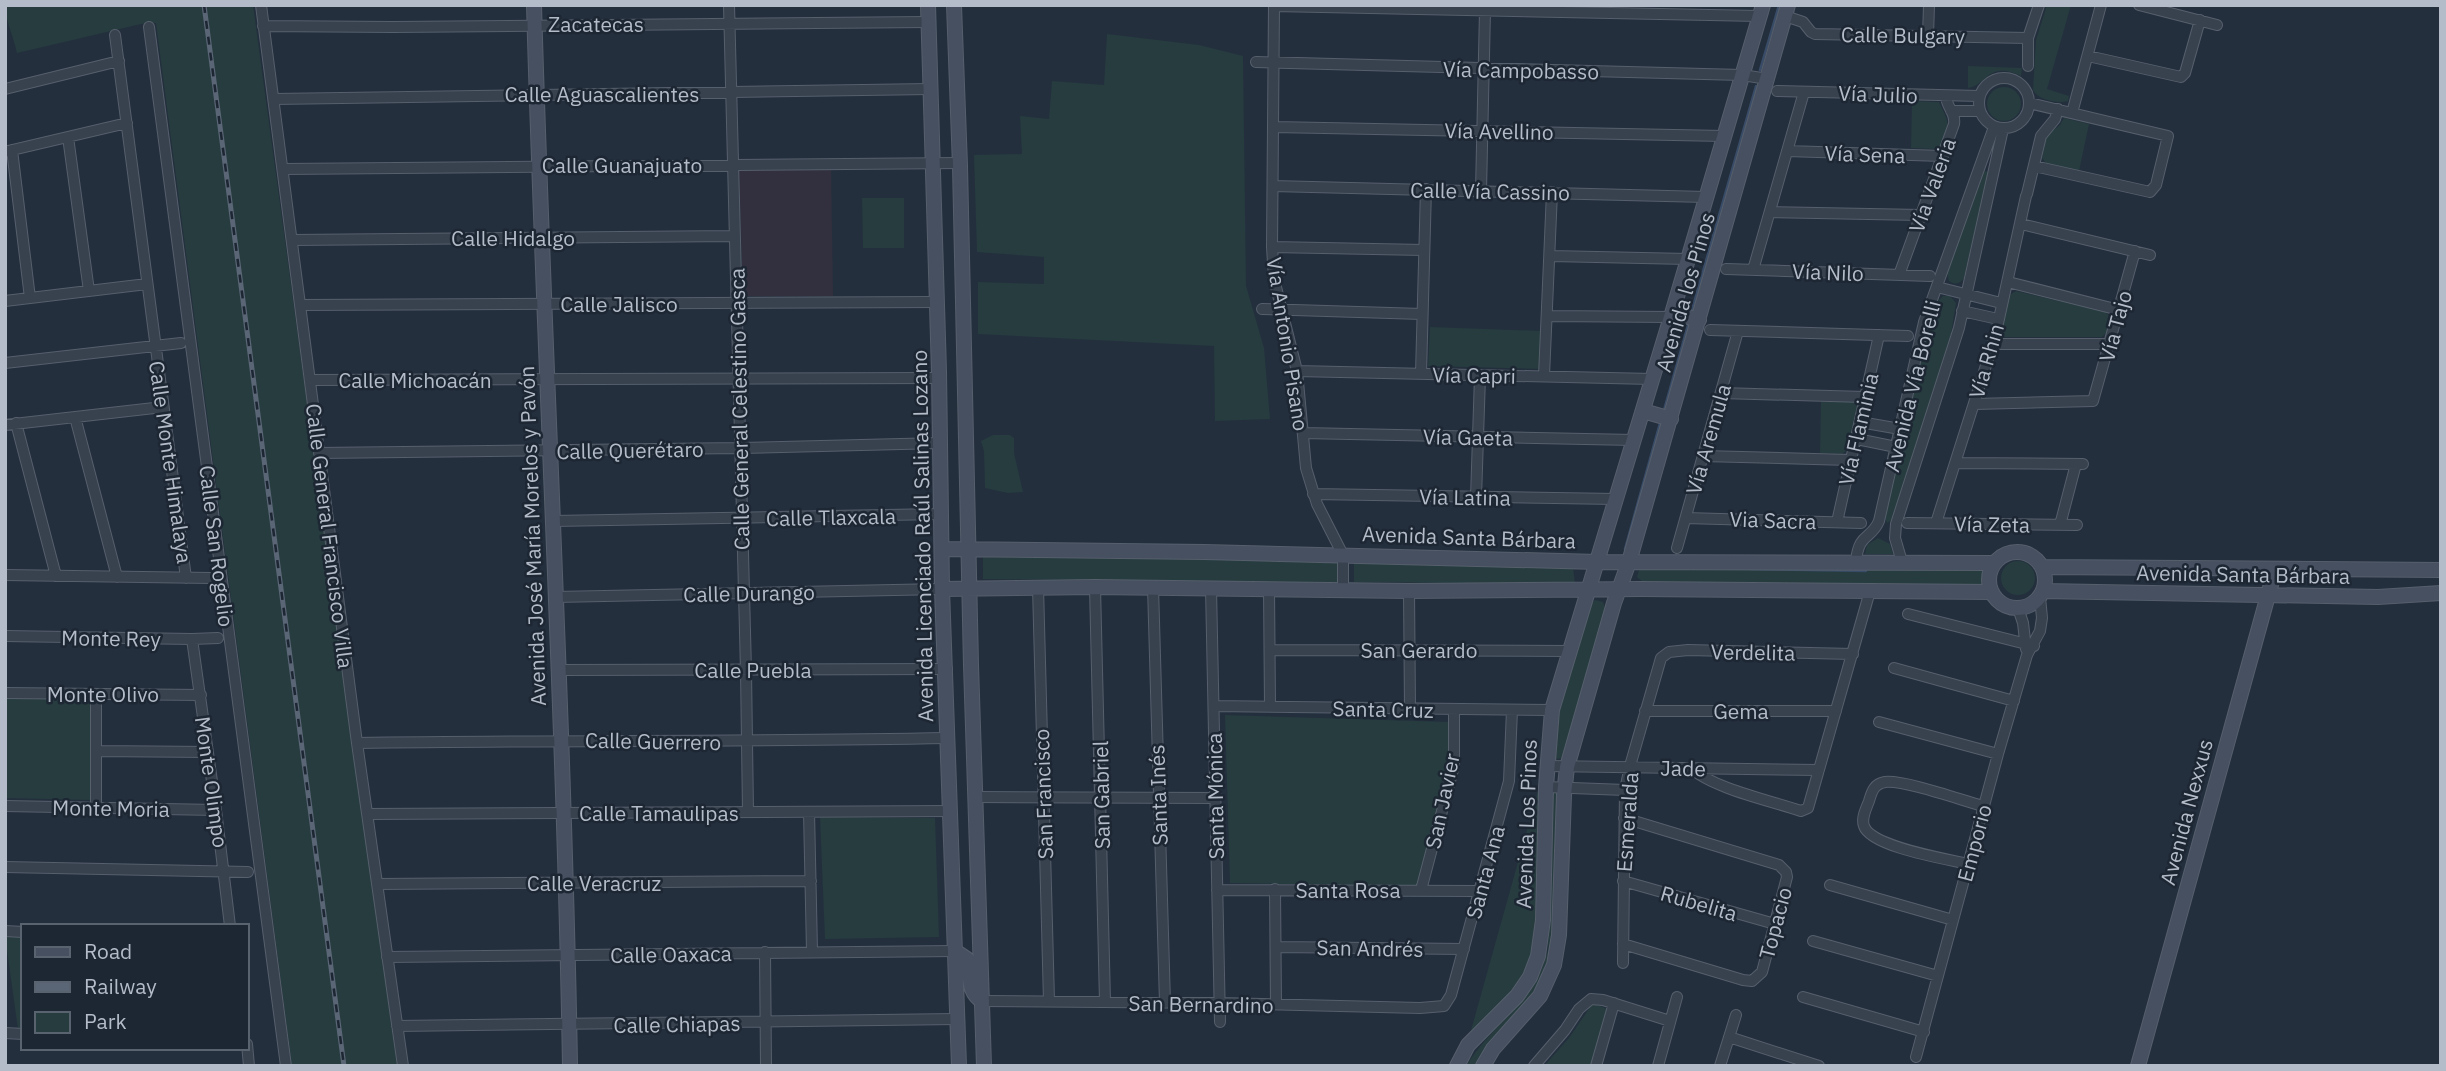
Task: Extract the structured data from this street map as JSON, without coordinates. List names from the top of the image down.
{
  "streets": {
    "street": [
      "Zacatecas",
      "Calle Bulgary",
      "Vía Campobasso",
      "Calle Aguascalientes",
      "Vía Julio",
      "Vía Avellino",
      "Vía Sena",
      "Calle Guanajuato",
      "Vía Valeria",
      "Calle Vía Cassino",
      "Calle Hidalgo",
      "Vía Nilo",
      "Avenida los Pinos",
      "Calle Jalisco",
      "Vía Tajo",
      "Vía Antonio Pisano",
      "Vía Rhin",
      "Vía Capri",
      "Calle Michoacán",
      "Avenida Vía Borelli",
      "Calle General Celestino Gasca",
      "Vía Flaminia",
      "Vía Gaeta",
      "Vía Aremula",
      "Calle Querétaro",
      "Calle Monte Himalaya",
      "Vía Latina",
      "Calle Tlaxcala",
      "Via Sacra",
      "Vía Zeta",
      "Calle General Francisco Villa",
      "Avenida José María Morelos y Pavón",
      "Avenida Licenciado Raúl Salinas Lozano",
      "Avenida Santa Bárbara",
      "Calle San Rogelio",
      "Calle Durango",
      "Monte Rey",
      "San Gerardo",
      "Verdelita",
      "Calle Puebla",
      "Monte Olivo",
      "Santa Cruz",
      "Gema",
      "Calle Guerrero",
      "Jade",
      "Monte Olimpo",
      "San Francisco",
      "San Gabriel",
      "Santa Inés",
      "Santa Mónica",
      "San Javier",
      "Monte Moria",
      "Avenida Nexxus",
      "Calle Tamaulipas",
      "Esmeralda",
      "Avenida Los Pinos",
      "Emporio",
      "Santa Ana",
      "Calle Veracruz",
      "Santa Rosa",
      "Rubelita",
      "Topacio",
      "San Andrés",
      "Calle Oaxaca",
      "San Bernardino",
      "Calle Chiapas"
    ]
  },
  "crossings": [
    ["Zacatecas", "Calle General Celestino Gasca"],
    ["Zacatecas", "Calle General Francisco Villa"],
    ["Zacatecas", "Avenida José María Morelos y Pavón"],
    ["Zacatecas", "Avenida Licenciado Raúl Salinas Lozano"],
    ["Calle Bulgary", "Avenida los Pinos"],
    ["Vía Campobasso", "Vía Julio"],
    ["Vía Campobasso", "Avenida los Pinos"],
    ["Vía Campobasso", "Vía Antonio Pisano"],
    ["Calle Aguascalientes", "Calle General Celestino Gasca"],
    ["Calle Aguascalientes", "Calle General Francisco Villa"],
    ["Calle Aguascalientes", "Avenida José María Morelos y Pavón"],
    ["Calle Aguascalientes", "Avenida Licenciado Raúl Salinas Lozano"],
    ["Vía Julio", "Vía Valeria"],
    ["Vía Julio", "Avenida los Pinos"],
    ["Vía Julio", "Avenida Vía Borelli"],
    ["Vía Avellino", "Avenida los Pinos"],
    ["Vía Avellino", "Vía Antonio Pisano"],
    ["Vía Sena", "Vía Valeria"],
    ["Calle Guanajuato", "Calle General Celestino Gasca"],
    ["Calle Guanajuato", "Calle General Francisco Villa"],
    ["Calle Guanajuato", "Avenida José María Morelos y Pavón"],
    ["Calle Guanajuato", "Avenida Licenciado Raúl Salinas Lozano"],
    ["Vía Valeria", "Vía Nilo"],
    ["Calle Vía Cassino", "Avenida los Pinos"],
    ["Calle Vía Cassino", "Vía Antonio Pisano"],
    ["Calle Hidalgo", "Calle General Celestino Gasca"],
    ["Calle Hidalgo", "Calle General Francisco Villa"],
    ["Calle Hidalgo", "Avenida José María Morelos y Pavón"],
    ["Avenida los Pinos", "Vía Capri"],
    ["Avenida los Pinos", "Vía Gaeta"],
    ["Avenida los Pinos", "Vía Latina"],
    ["Avenida los Pinos", "Avenida Santa Bárbara"],
    ["Avenida los Pinos", "Avenida Los Pinos"],
    ["Calle Jalisco", "Calle General Celestino Gasca"],
    ["Calle Jalisco", "Calle General Francisco Villa"],
    ["Calle Jalisco", "Avenida José María Morelos y Pavón"],
    ["Calle Jalisco", "Avenida Licenciado Raúl Salinas Lozano"],
    ["Vía Tajo", "Vía Rhin"],
    ["Vía Antonio Pisano", "Vía Capri"],
    ["Vía Antonio Pisano", "Vía Gaeta"],
    ["Vía Antonio Pisano", "Vía Latina"],
    ["Vía Antonio Pisano", "Avenida Santa Bárbara"],
    ["Vía Rhin", "Vía Zeta"],
    ["Calle Michoacán", "Calle General Celestino Gasca"],
    ["Calle Michoacán", "Calle General Francisco Villa"],
    ["Calle Michoacán", "Avenida José María Morelos y Pavón"],
    ["Calle Michoacán", "Avenida Licenciado Raúl Salinas Lozano"],
    ["Avenida Vía Borelli", "Avenida Santa Bárbara"],
    ["Calle General Celestino Gasca", "Calle Querétaro"],
    ["Calle General Celestino Gasca", "Calle Tlaxcala"],
    ["Calle General Celestino Gasca", "Calle Durango"],
    ["Calle General Celestino Gasca", "Calle Puebla"],
    ["Calle General Celestino Gasca", "Calle Guerrero"],
    ["Calle General Celestino Gasca", "Calle Tamaulipas"],
    ["Vía Flaminia", "Via Sacra"],
    ["Vía Aremula", "Via Sacra"],
    ["Calle Querétaro", "Calle General Francisco Villa"],
    ["Calle Querétaro", "Avenida José María Morelos y Pavón"],
    ["Calle Querétaro", "Avenida Licenciado Raúl Salinas Lozano"],
    ["Calle Tlaxcala", "Avenida José María Morelos y Pavón"],
    ["Calle Tlaxcala", "Avenida Licenciado Raúl Salinas Lozano"],
    ["Calle General Francisco Villa", "Calle Guerrero"],
    ["Calle General Francisco Villa", "Calle Tamaulipas"],
    ["Calle General Francisco Villa", "Calle Veracruz"],
    ["Calle General Francisco Villa", "Calle Oaxaca"],
    ["Calle General Francisco Villa", "Calle Chiapas"],
    ["Avenida José María Morelos y Pavón", "Calle Durango"],
    ["Avenida José María Morelos y Pavón", "Calle Puebla"],
    ["Avenida José María Morelos y Pavón", "Calle Guerrero"],
    ["Avenida José María Morelos y Pavón", "Calle Tamaulipas"],
    ["Avenida José María Morelos y Pavón", "Calle Veracruz"],
    ["Avenida José María Morelos y Pavón", "Calle Oaxaca"],
    ["Avenida José María Morelos y Pavón", "Calle Chiapas"],
    ["Avenida Licenciado Raúl Salinas Lozano", "Avenida Santa Bárbara"],
    ["Avenida Licenciado Raúl Salinas Lozano", "Calle Durango"],
    ["Avenida Licenciado Raúl Salinas Lozano", "Calle Puebla"],
    ["Avenida Licenciado Raúl Salinas Lozano", "Calle Guerrero"],
    ["Avenida Licenciado Raúl Salinas Lozano", "Calle Tamaulipas"],
    ["Avenida Licenciado Raúl Salinas Lozano", "Calle Oaxaca"],
    ["Avenida Licenciado Raúl Salinas Lozano", "Calle Chiapas"],
    ["Avenida Santa Bárbara", "Avenida Nexxus"],
    ["Avenida Santa Bárbara", "Avenida Los Pinos"],
    ["Avenida Santa Bárbara", "Emporio"],
    ["Monte Rey", "Monte Olimpo"],
    ["San Gerardo", "Avenida Los Pinos"],
    ["Verdelita", "Esmeralda"],
    ["Monte Olivo", "Monte Olimpo"],
    ["Santa Cruz", "Santa Mónica"],
    ["Santa Cruz", "San Javier"],
    ["Santa Cruz", "Avenida Los Pinos"],
    ["Santa Cruz", "Santa Ana"],
    ["Gema", "Esmeralda"],
    ["Jade", "Esmeralda"],
    ["Jade", "Avenida Los Pinos"],
    ["Monte Olimpo", "Monte Moria"],
    ["San Francisco", "San Bernardino"],
    ["San Gabriel", "San Bernardino"],
    ["Santa Inés", "San Bernardino"],
    ["Santa Mónica", "Santa Rosa"],
    ["Santa Mónica", "San Bernardino"],
    ["San Javier", "Santa Rosa"],
    ["Esmeralda", "Rubelita"],
    ["Esmeralda", "Topacio"],
    ["Santa Ana", "Santa Rosa"],
    ["Santa Ana", "San Andrés"],
    ["Santa Ana", "San Bernardino"],
    ["Rubelita", "Topacio"]
  ],
  "legend": ["Road", "Railway", "Park"]
}
